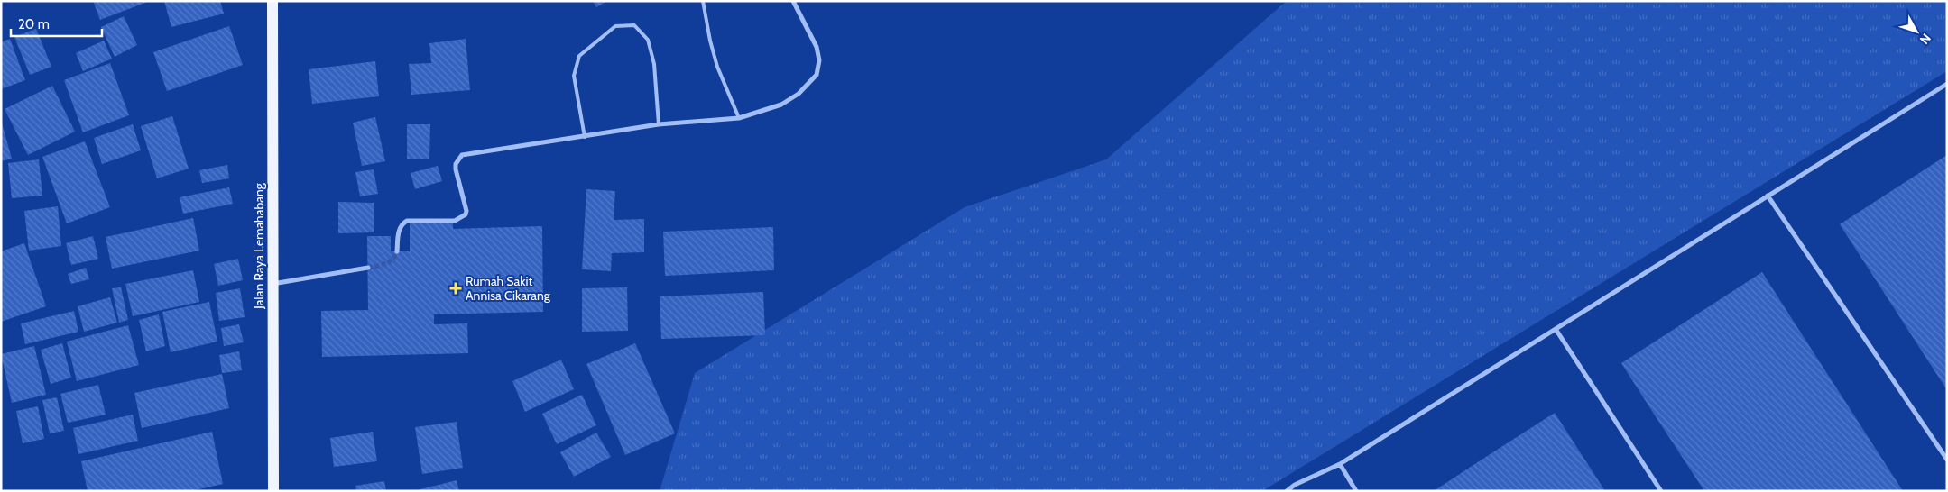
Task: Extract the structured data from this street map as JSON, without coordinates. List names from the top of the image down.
{
  "streets": {
    "main road": ["Jalan Raya Lemahabang"]
  },
  "places": {
    "health": ["Rumah Sakit Annisa Cikarang"]
  },
  "scale_bar": "20 m",
  "north": "bottom right"
}
